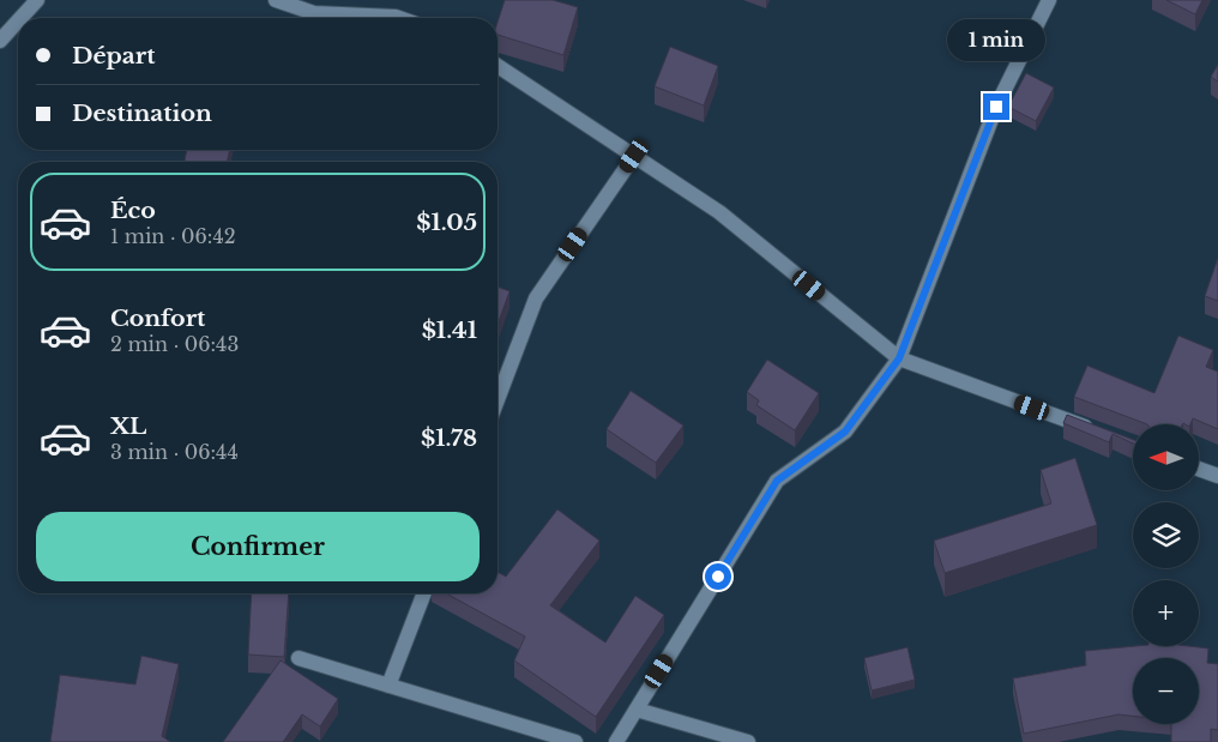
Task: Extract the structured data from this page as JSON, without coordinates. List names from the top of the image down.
{
  "north": "left",
  "page": {
    "banner": ["Départ", "Destination"],
    "bubble": "1 min",
    "list": [
      {
        "name": "Éco",
        "note": "1 min · 06:42",
        "value": "$1.05"
      },
      {
        "name": "Confort",
        "note": "2 min · 06:43",
        "value": "$1.41"
      },
      {
        "name": "XL",
        "note": "3 min · 06:44",
        "value": "$1.78"
      }
    ],
    "map_buttons": ["+", "−"],
    "buttons": "Confirmer"
  }
}
